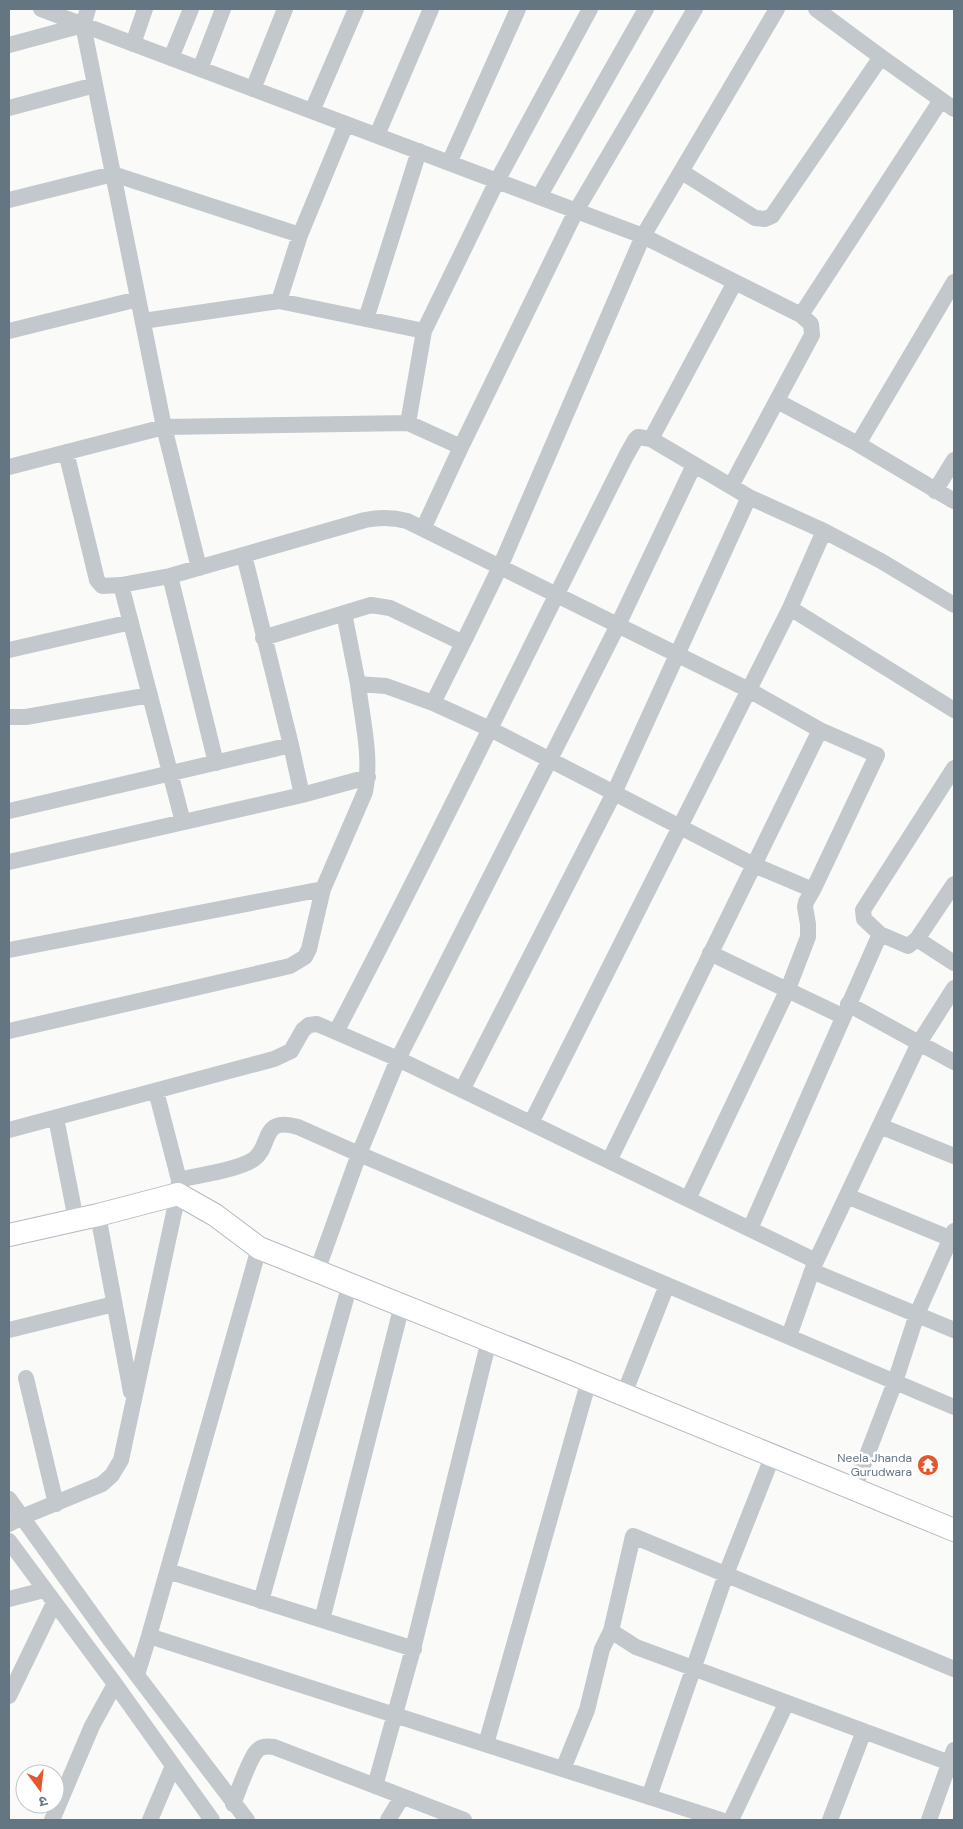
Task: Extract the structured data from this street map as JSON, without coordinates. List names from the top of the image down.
{
  "places": {
    "temple": ["Neela Jhanda Gurudwara"]
  },
  "north": "bottom"
}
